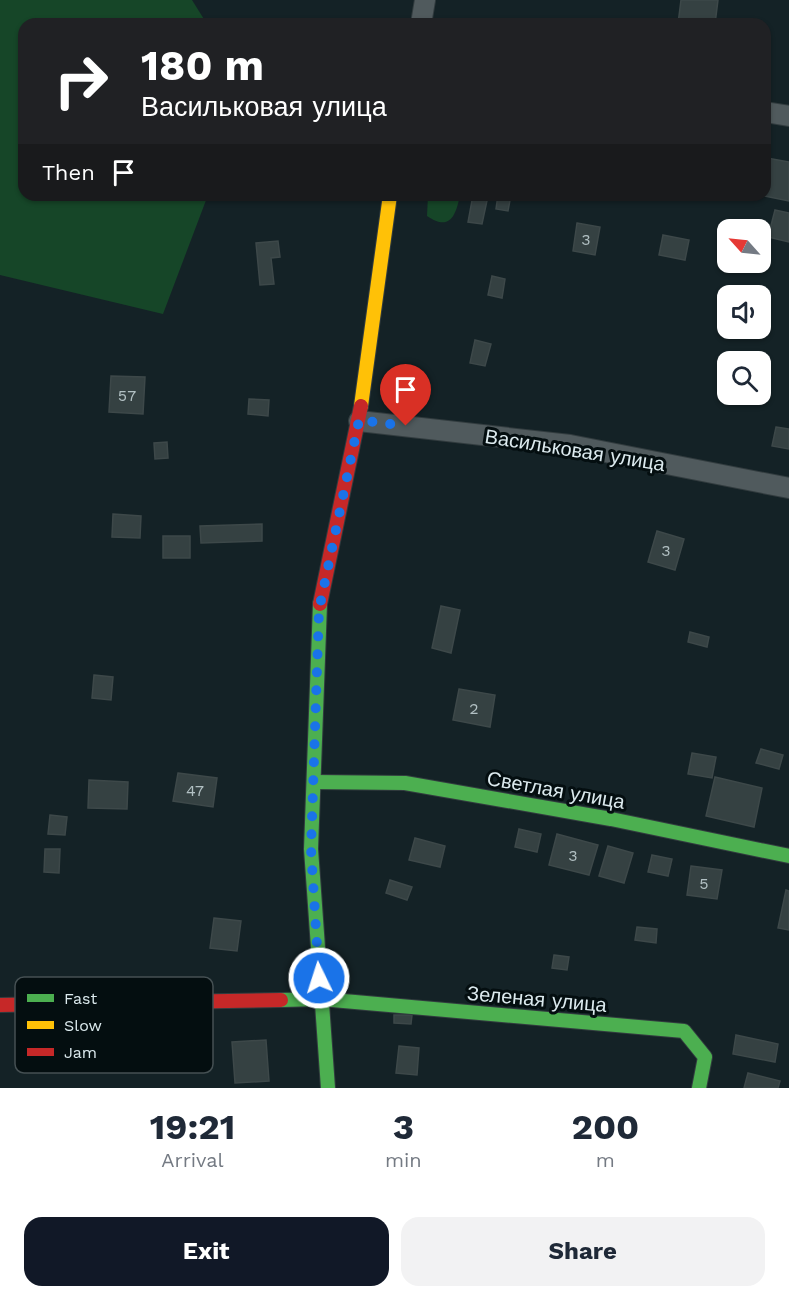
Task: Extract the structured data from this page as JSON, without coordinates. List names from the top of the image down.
{
  "streets": {
    "street": ["Васильковая улица", "Светлая улица", "Зеленая улица"]
  },
  "house_numbers": [
    "3",
    "57",
    "3",
    "2",
    "47",
    "3",
    "5"
  ],
  "legend": ["Fast", "Slow", "Jam"],
  "north": "top left",
  "page": {
    "turn": ["180 m", "Васильковая улица"],
    "then": "Then",
    "eta": [
      "19:21",
      "Arrival",
      "3",
      "min",
      "200",
      "m"
    ],
    "buttons": ["Exit", "Share"]
  }
}
